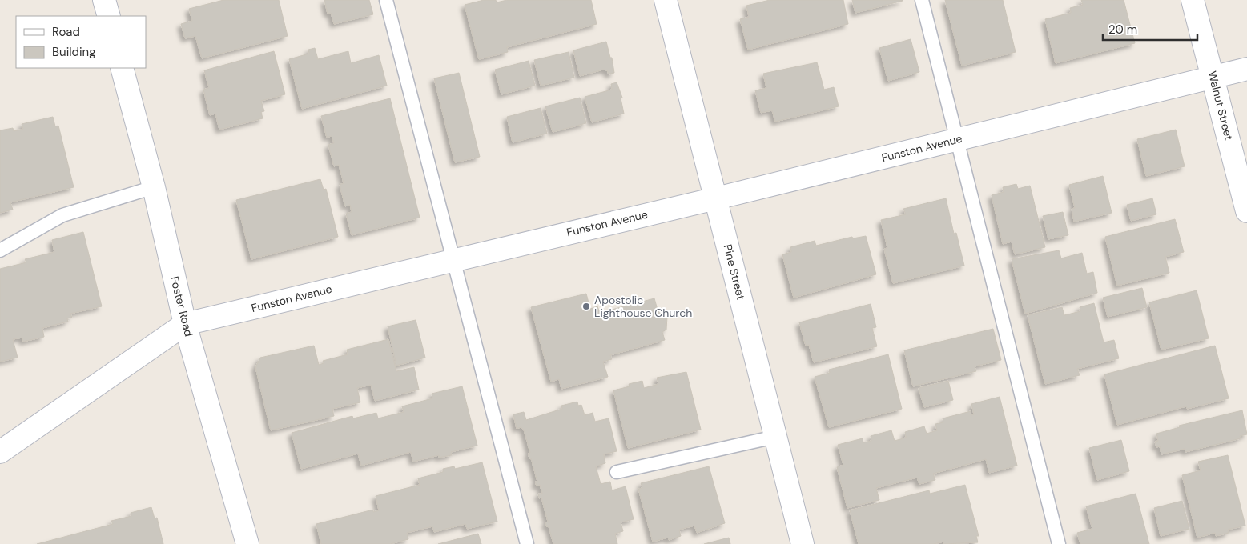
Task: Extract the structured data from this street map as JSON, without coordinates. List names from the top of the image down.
{
  "streets": {
    "street": [
      "Walnut Street",
      "Funston Avenue",
      "Pine Street",
      "Foster Road"
    ]
  },
  "crossings": [
    ["Walnut Street", "Funston Avenue"],
    ["Funston Avenue", "Pine Street"],
    ["Funston Avenue", "Foster Road"]
  ],
  "places": ["Apostolic Lighthouse Church"],
  "legend": ["Road", "Building"],
  "scale_bar": "20 m"
}
